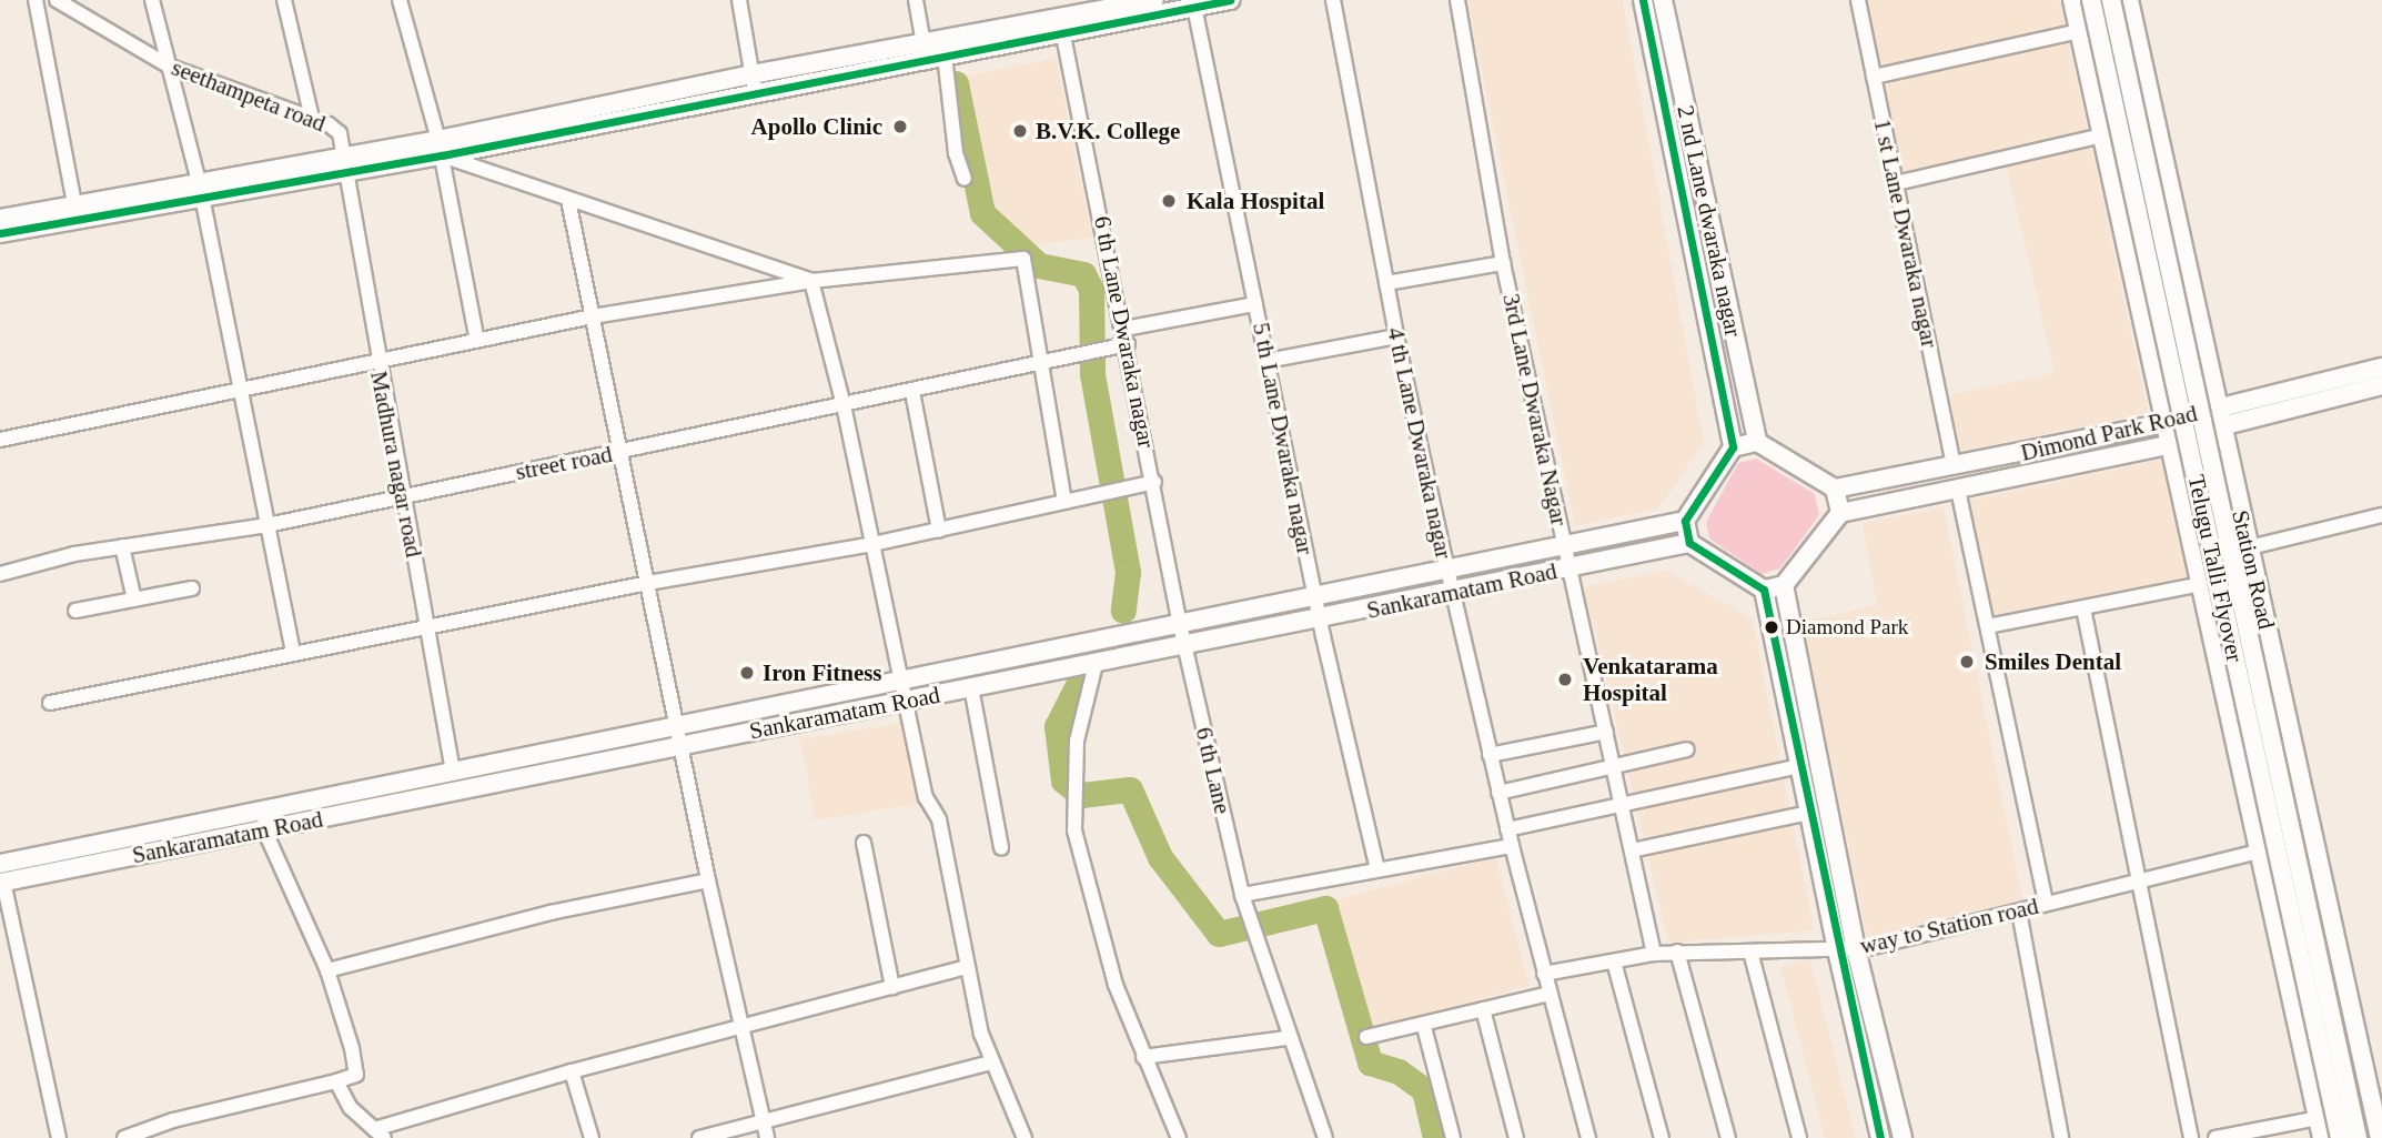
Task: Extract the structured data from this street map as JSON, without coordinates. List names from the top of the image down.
{
  "streets": {
    "main road": [
      "2 nd Lane dwaraka nagar",
      "Dimond Park Road",
      "Telugu Talli Flyover",
      "Station Road",
      "Sankaramatam Road"
    ],
    "street": [
      "seethampeta road",
      "1 st Lane Dwaraka nagar",
      "6 th Lane Dwaraka nagar",
      "3rd Lane Dwaraka Nagar",
      "5 th Lane Dwaraka nagar",
      "4 th Lane Dwaraka nagar",
      "street road",
      "Madhura nagar road",
      "6 th Lane",
      "way to Station road"
    ]
  },
  "crossings": [
    ["seethampeta road", "Madhura nagar road"],
    ["2 nd Lane dwaraka nagar", "Dimond Park Road"],
    ["2 nd Lane dwaraka nagar", "Sankaramatam Road"],
    ["1 st Lane Dwaraka nagar", "Dimond Park Road"],
    ["6 th Lane Dwaraka nagar", "street road"],
    ["6 th Lane Dwaraka nagar", "Sankaramatam Road"],
    ["6 th Lane Dwaraka nagar", "6 th Lane"],
    ["3rd Lane Dwaraka Nagar", "Sankaramatam Road"],
    ["3rd Lane Dwaraka Nagar", "way to Station road"],
    ["Dimond Park Road", "Station Road"],
    ["Dimond Park Road", "Sankaramatam Road"],
    ["5 th Lane Dwaraka nagar", "Sankaramatam Road"],
    ["4 th Lane Dwaraka nagar", "Sankaramatam Road"],
    ["4 th Lane Dwaraka nagar", "way to Station road"],
    ["street road", "Madhura nagar road"],
    ["Madhura nagar road", "Sankaramatam Road"],
    ["Sankaramatam Road", "6 th Lane"]
  ],
  "places": [
    "Apollo Clinic",
    "B.V.K. College",
    "Kala Hospital",
    "Diamond Park",
    "Smiles Dental",
    "Iron Fitness",
    "Venkatarama Hospital"
  ]
}
